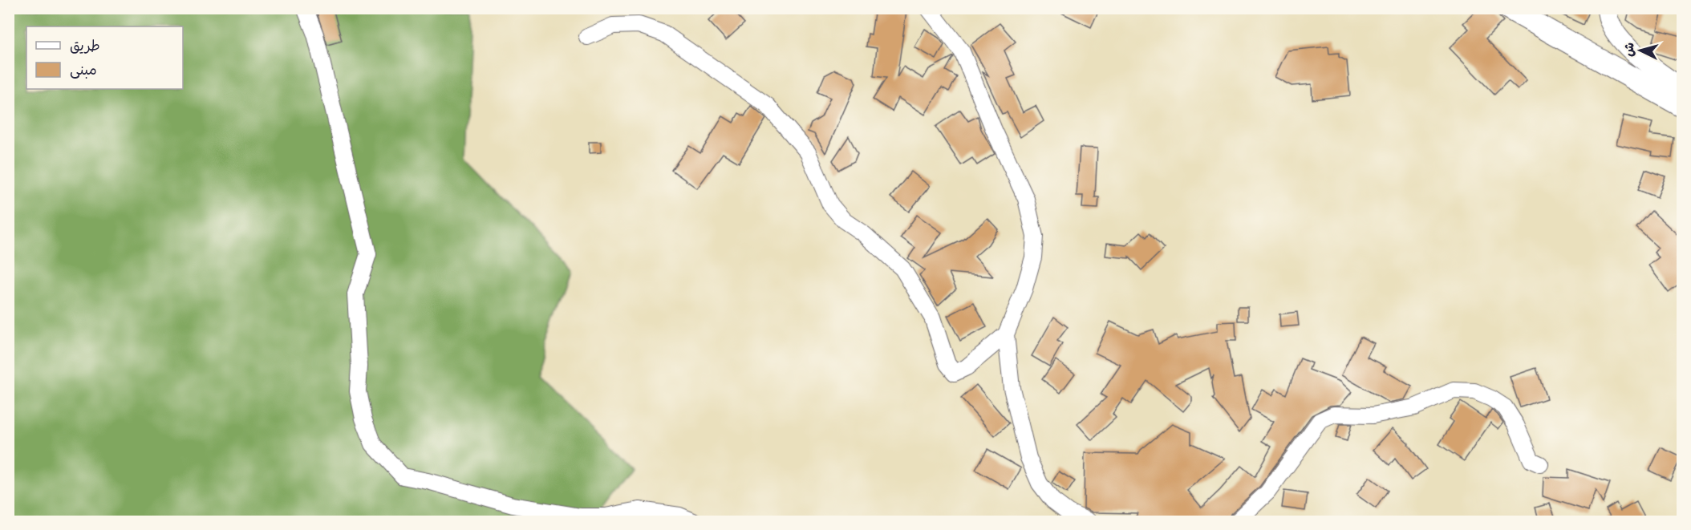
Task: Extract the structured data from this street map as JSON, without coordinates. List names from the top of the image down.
{
  "legend": ["طريق", "مبنى"],
  "north": "left"
}
